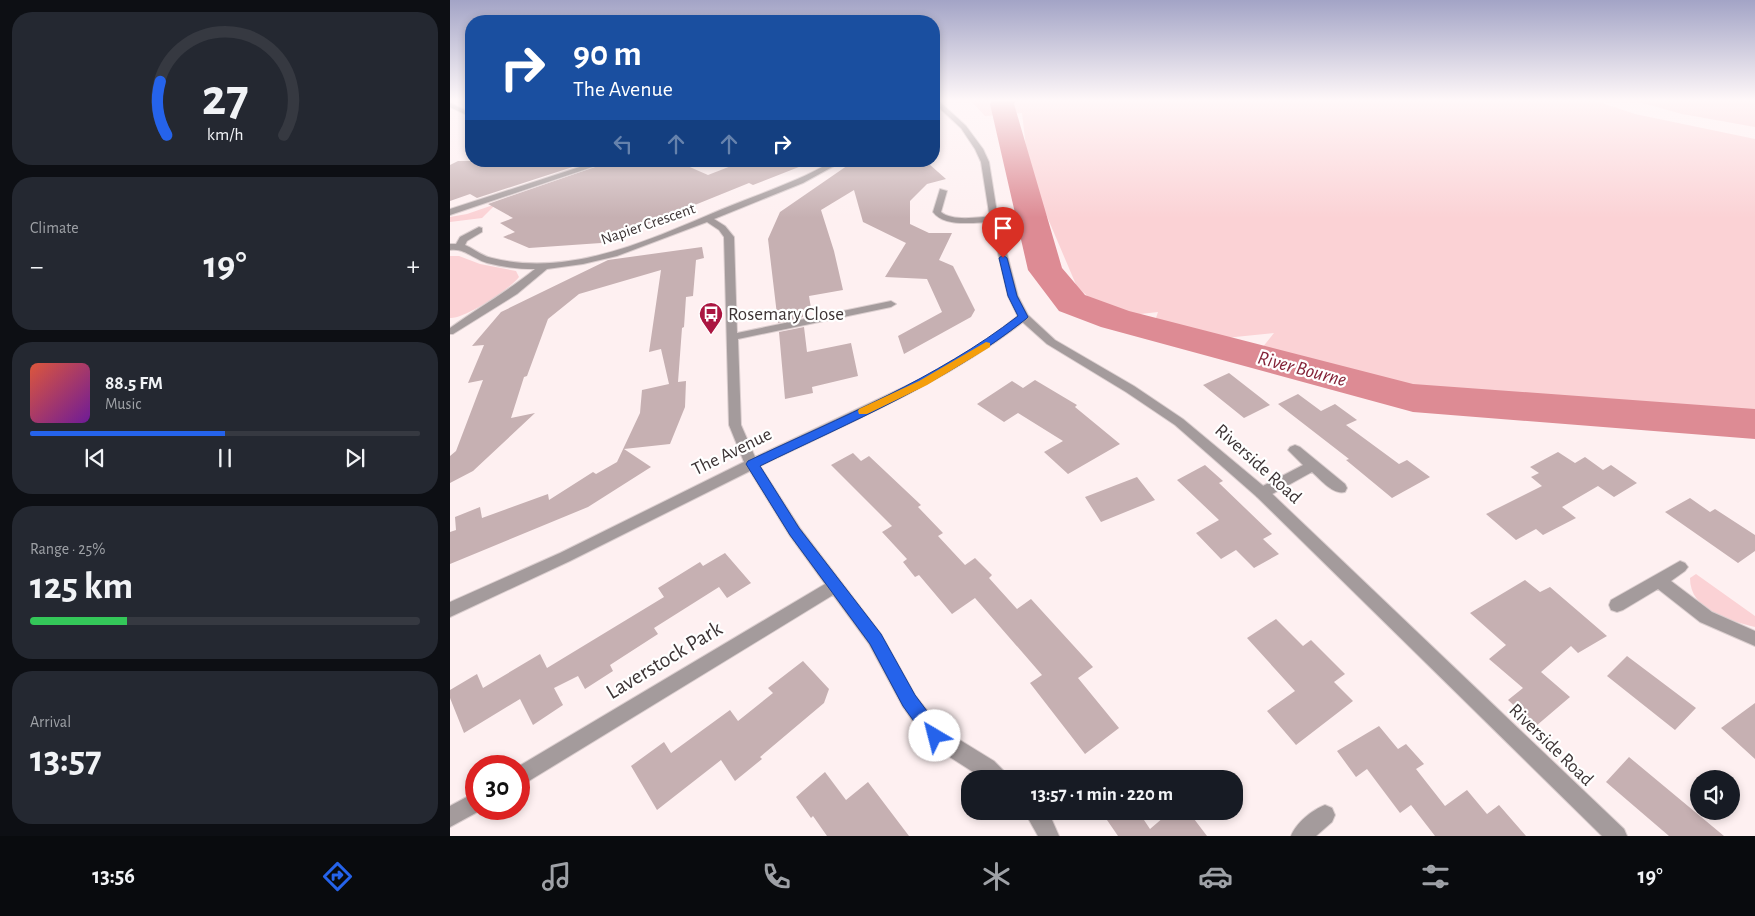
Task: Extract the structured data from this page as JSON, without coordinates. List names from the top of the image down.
{
  "streets": {
    "street": [
      "Napier Crescent",
      "The Avenue",
      "Riverside Road",
      "Laverstock Park"
    ]
  },
  "crossings": [
    ["The Avenue", "Riverside Road"]
  ],
  "water": ["River Bourne"],
  "places": {
    "bus stop": ["Rosemary Close"]
  },
  "page": {
    "turn": ["90 m", "The Avenue"],
    "tile": [
      "Climate",
      ["Range · 25%", "125 km"],
      ["Arrival", "13:57"]
    ],
    "heat": ["−", "19°", "+"],
    "song": ["88.5 FM", "Music"],
    "limit": "30",
    "trip": "13:57 · 1 min · 220 m",
    "tabs": ["13:56", "19°"],
    "gauge": ["27", "km/h"]
  }
}
